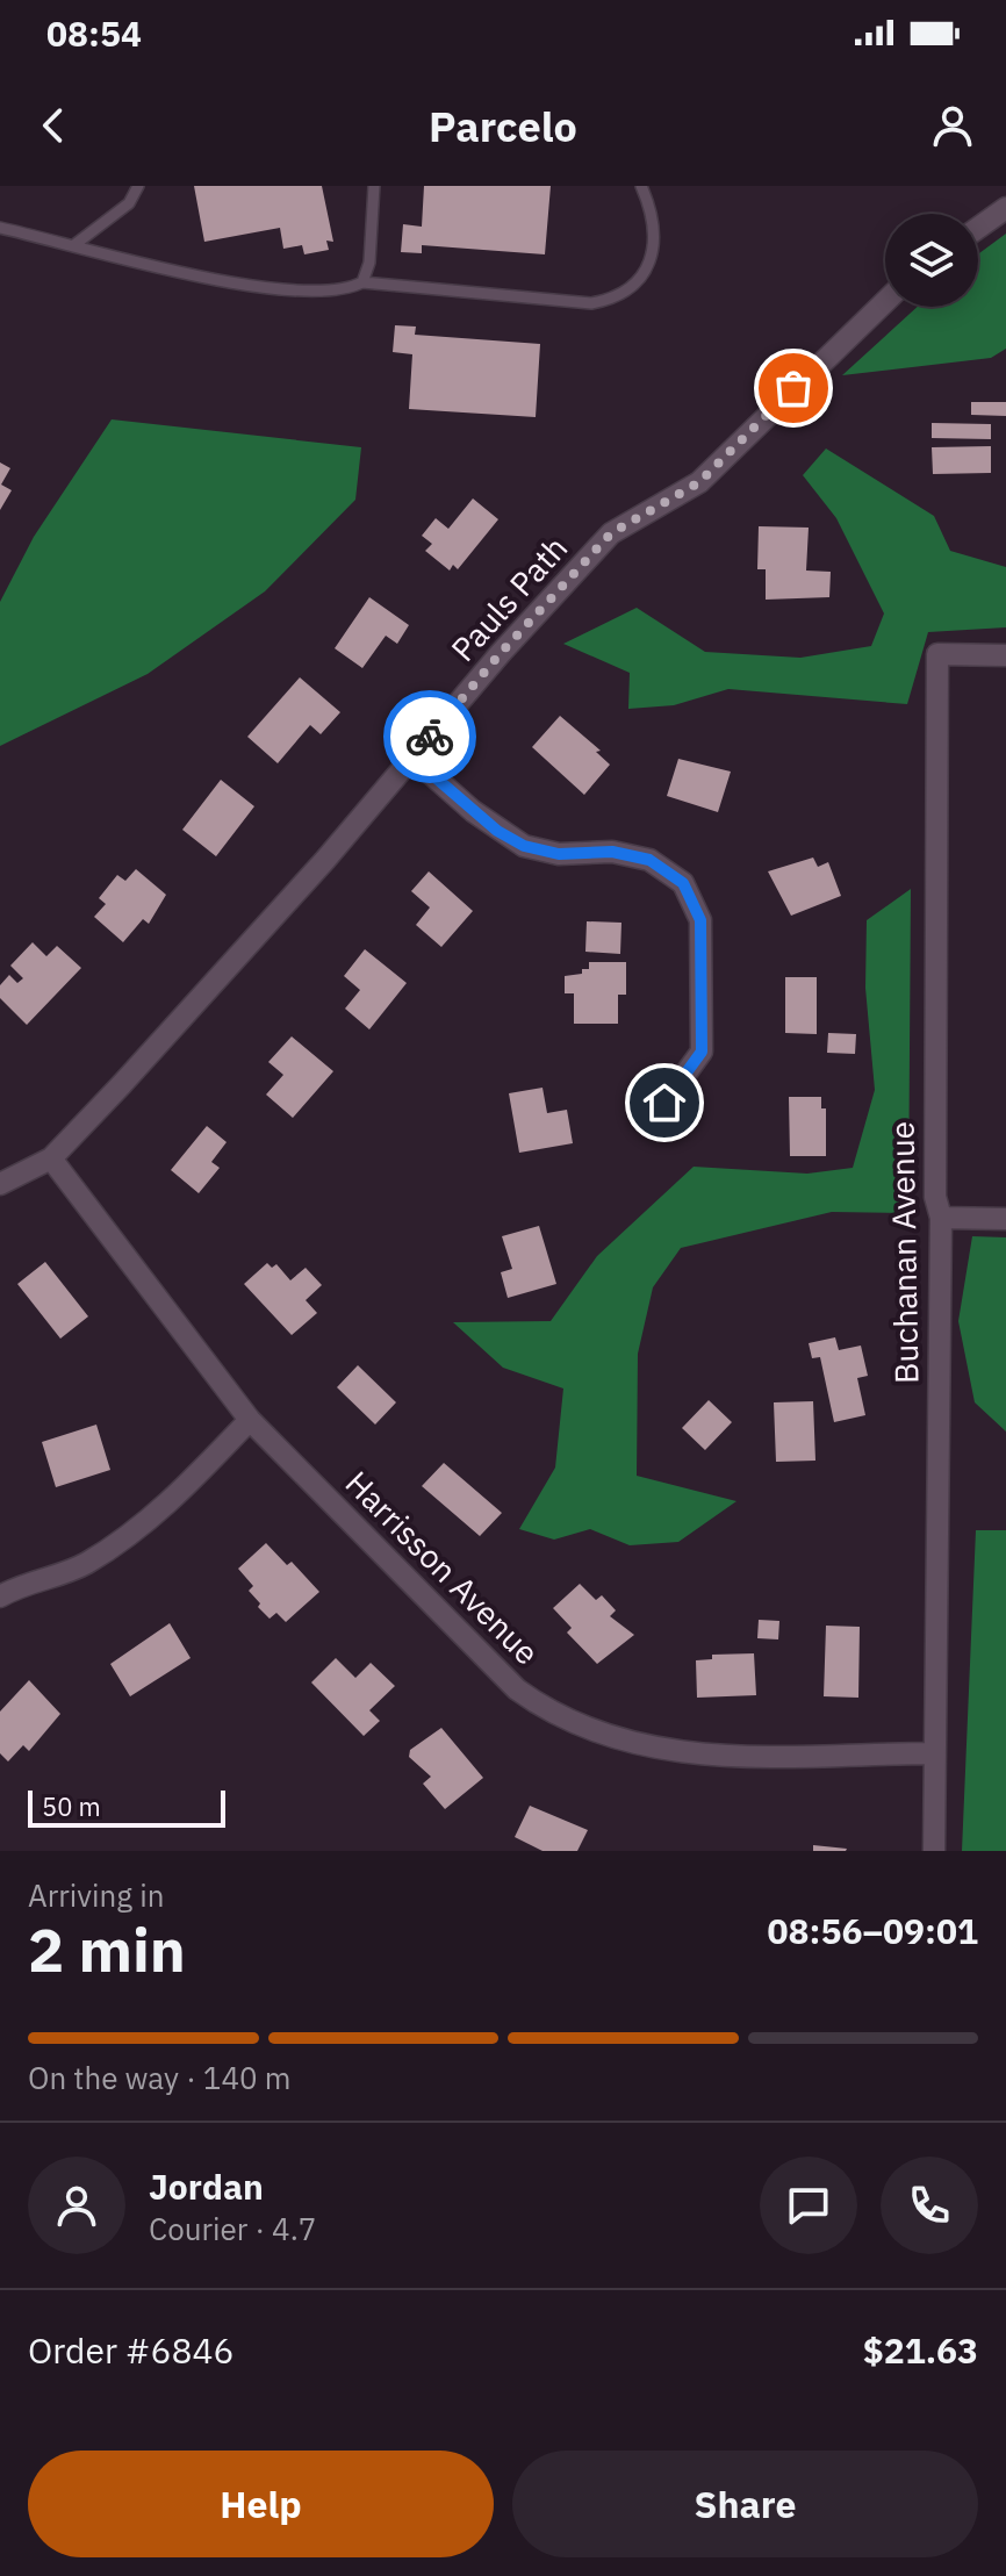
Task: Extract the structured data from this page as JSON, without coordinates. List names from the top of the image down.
{
  "streets": {
    "street": ["Pauls Path", "Buchanan Avenue", "Harrisson Avenue"]
  },
  "crossings": [
    ["Pauls Path", "Harrisson Avenue"],
    ["Buchanan Avenue", "Harrisson Avenue"]
  ],
  "scale_bar": "50 m",
  "page": {
    "status": "08:54",
    "header": "Parcelo",
    "scale": "50 m",
    "heading": ["2 min", "Arriving in", "08:56–09:01"],
    "panel": [
      "Jordan",
      "Courier · 4.7",
      "Order #6846",
      "$21.63"
    ],
    "bar": "On the way · 140 m",
    "buttons": ["Help", "Share"]
  }
}
